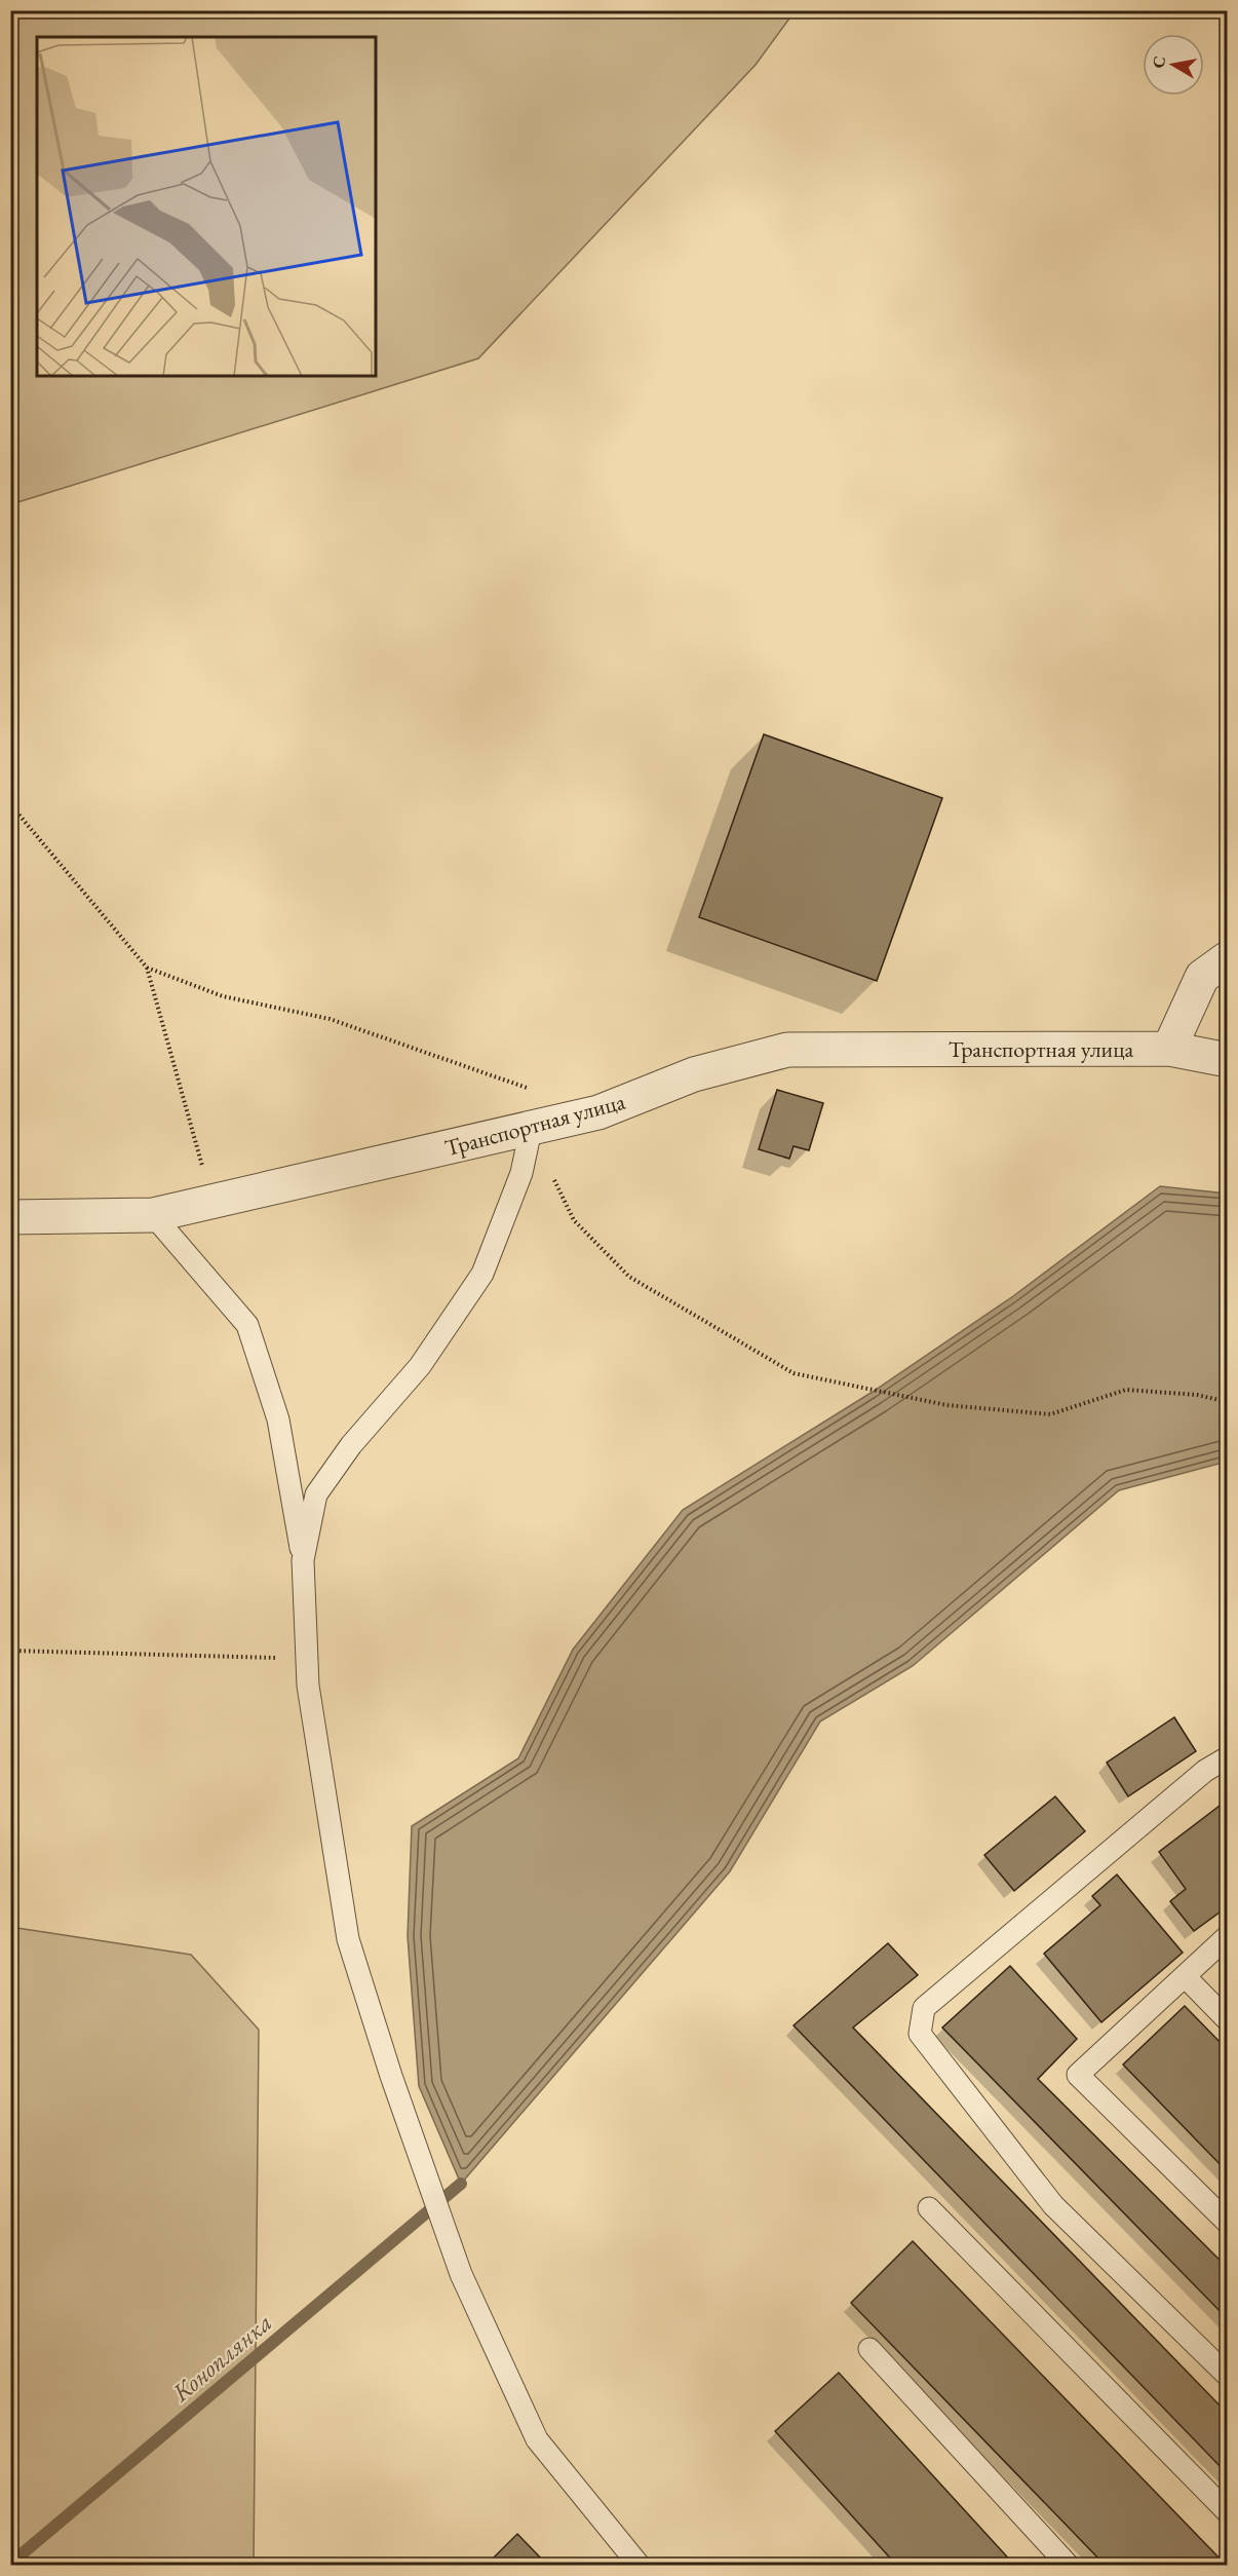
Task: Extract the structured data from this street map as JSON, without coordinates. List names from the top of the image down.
{
  "streets": {
    "street": ["Транспортная улица"]
  },
  "water": ["Коноплянка"],
  "north": "left"
}
